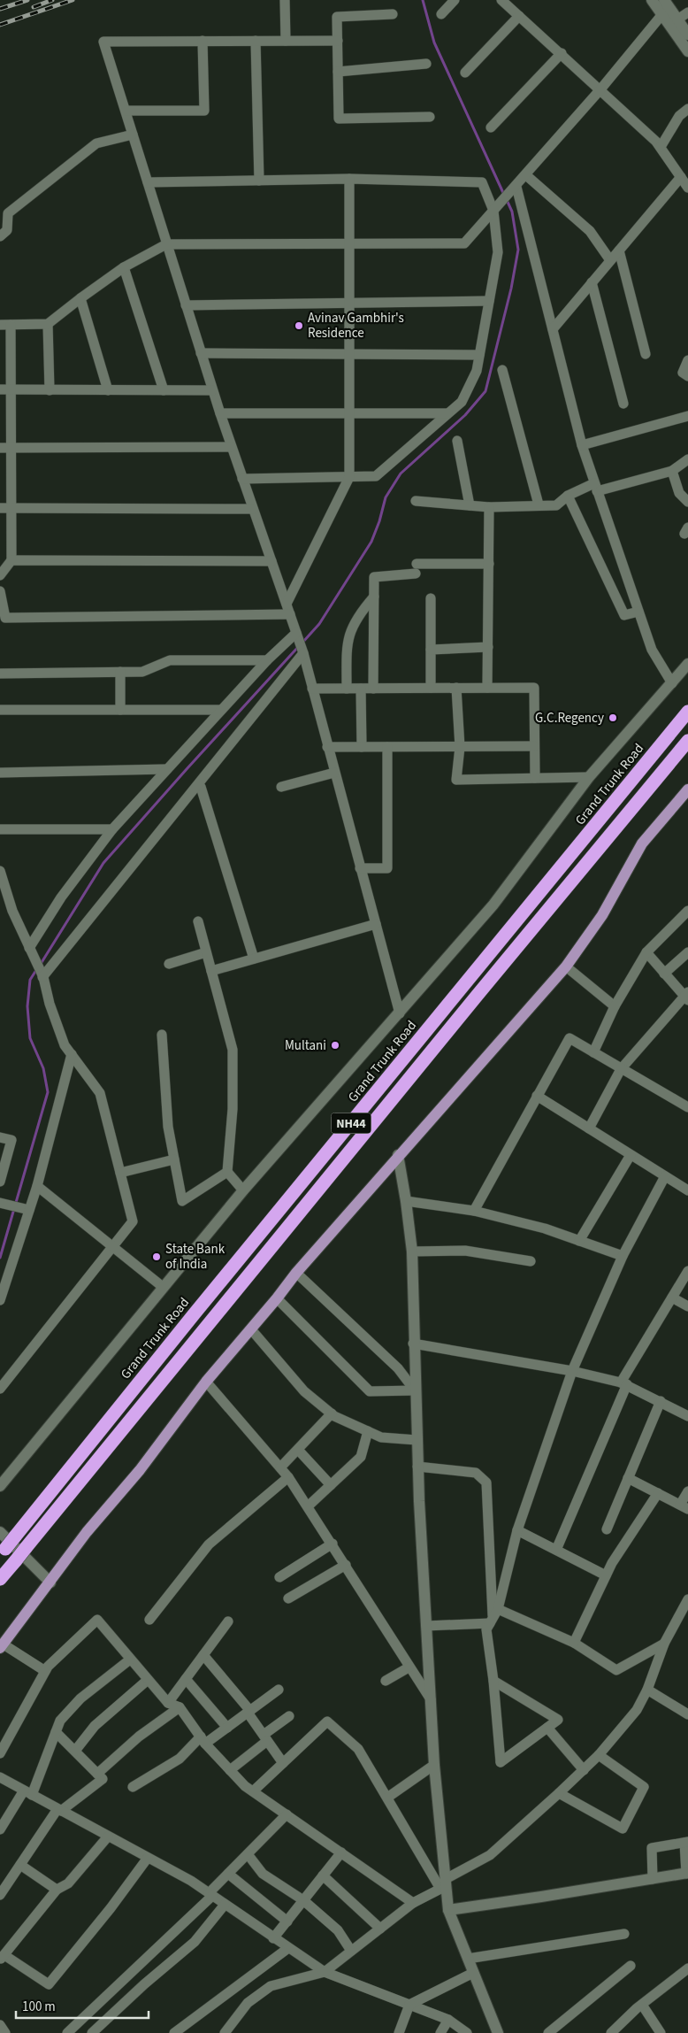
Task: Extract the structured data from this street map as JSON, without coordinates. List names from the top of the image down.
{
  "streets": {
    "highway": ["Grand Trunk Road", "NH44"]
  },
  "places": [
    "Avinav Gambhir's Residence",
    "G.C.Regency",
    "Multani",
    "State Bank of India"
  ],
  "scale_bar": "100 m"
}
